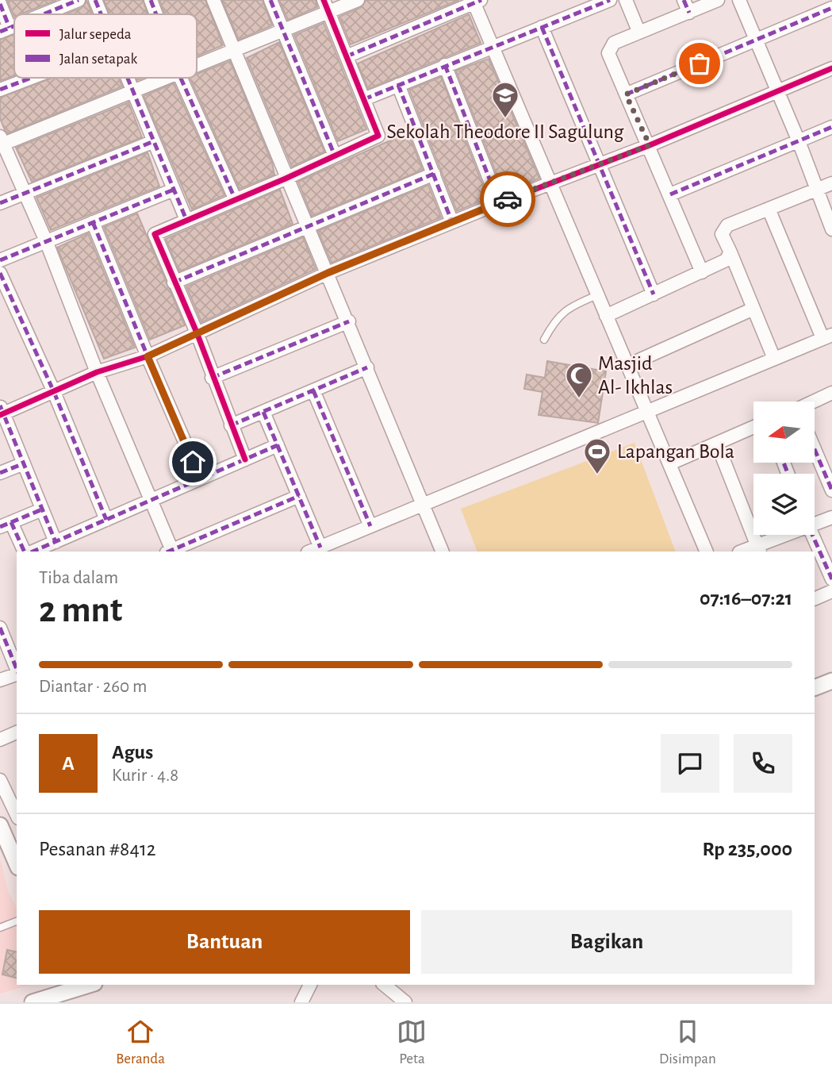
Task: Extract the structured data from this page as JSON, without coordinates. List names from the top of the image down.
{
  "places": {
    "school or university": ["Sekolah Theodore II Sagulung"],
    "mosque": ["Masjid Al- Ikhlas"],
    "sports": ["Lapangan Bola"]
  },
  "legend": ["Jalur sepeda", "Jalan setapak"],
  "north": "left",
  "page": {
    "heading": ["2 mnt", "Tiba dalam", "07:16–07:21"],
    "panel": [
      "Agus",
      "Kurir · 4.8",
      "Pesanan #8412",
      "Rp 235,000"
    ],
    "bar": "Diantar · 260 m",
    "round": "A",
    "buttons": ["Bantuan", "Bagikan"],
    "tabs": ["Beranda", "Peta", "Disimpan"]
  }
}
